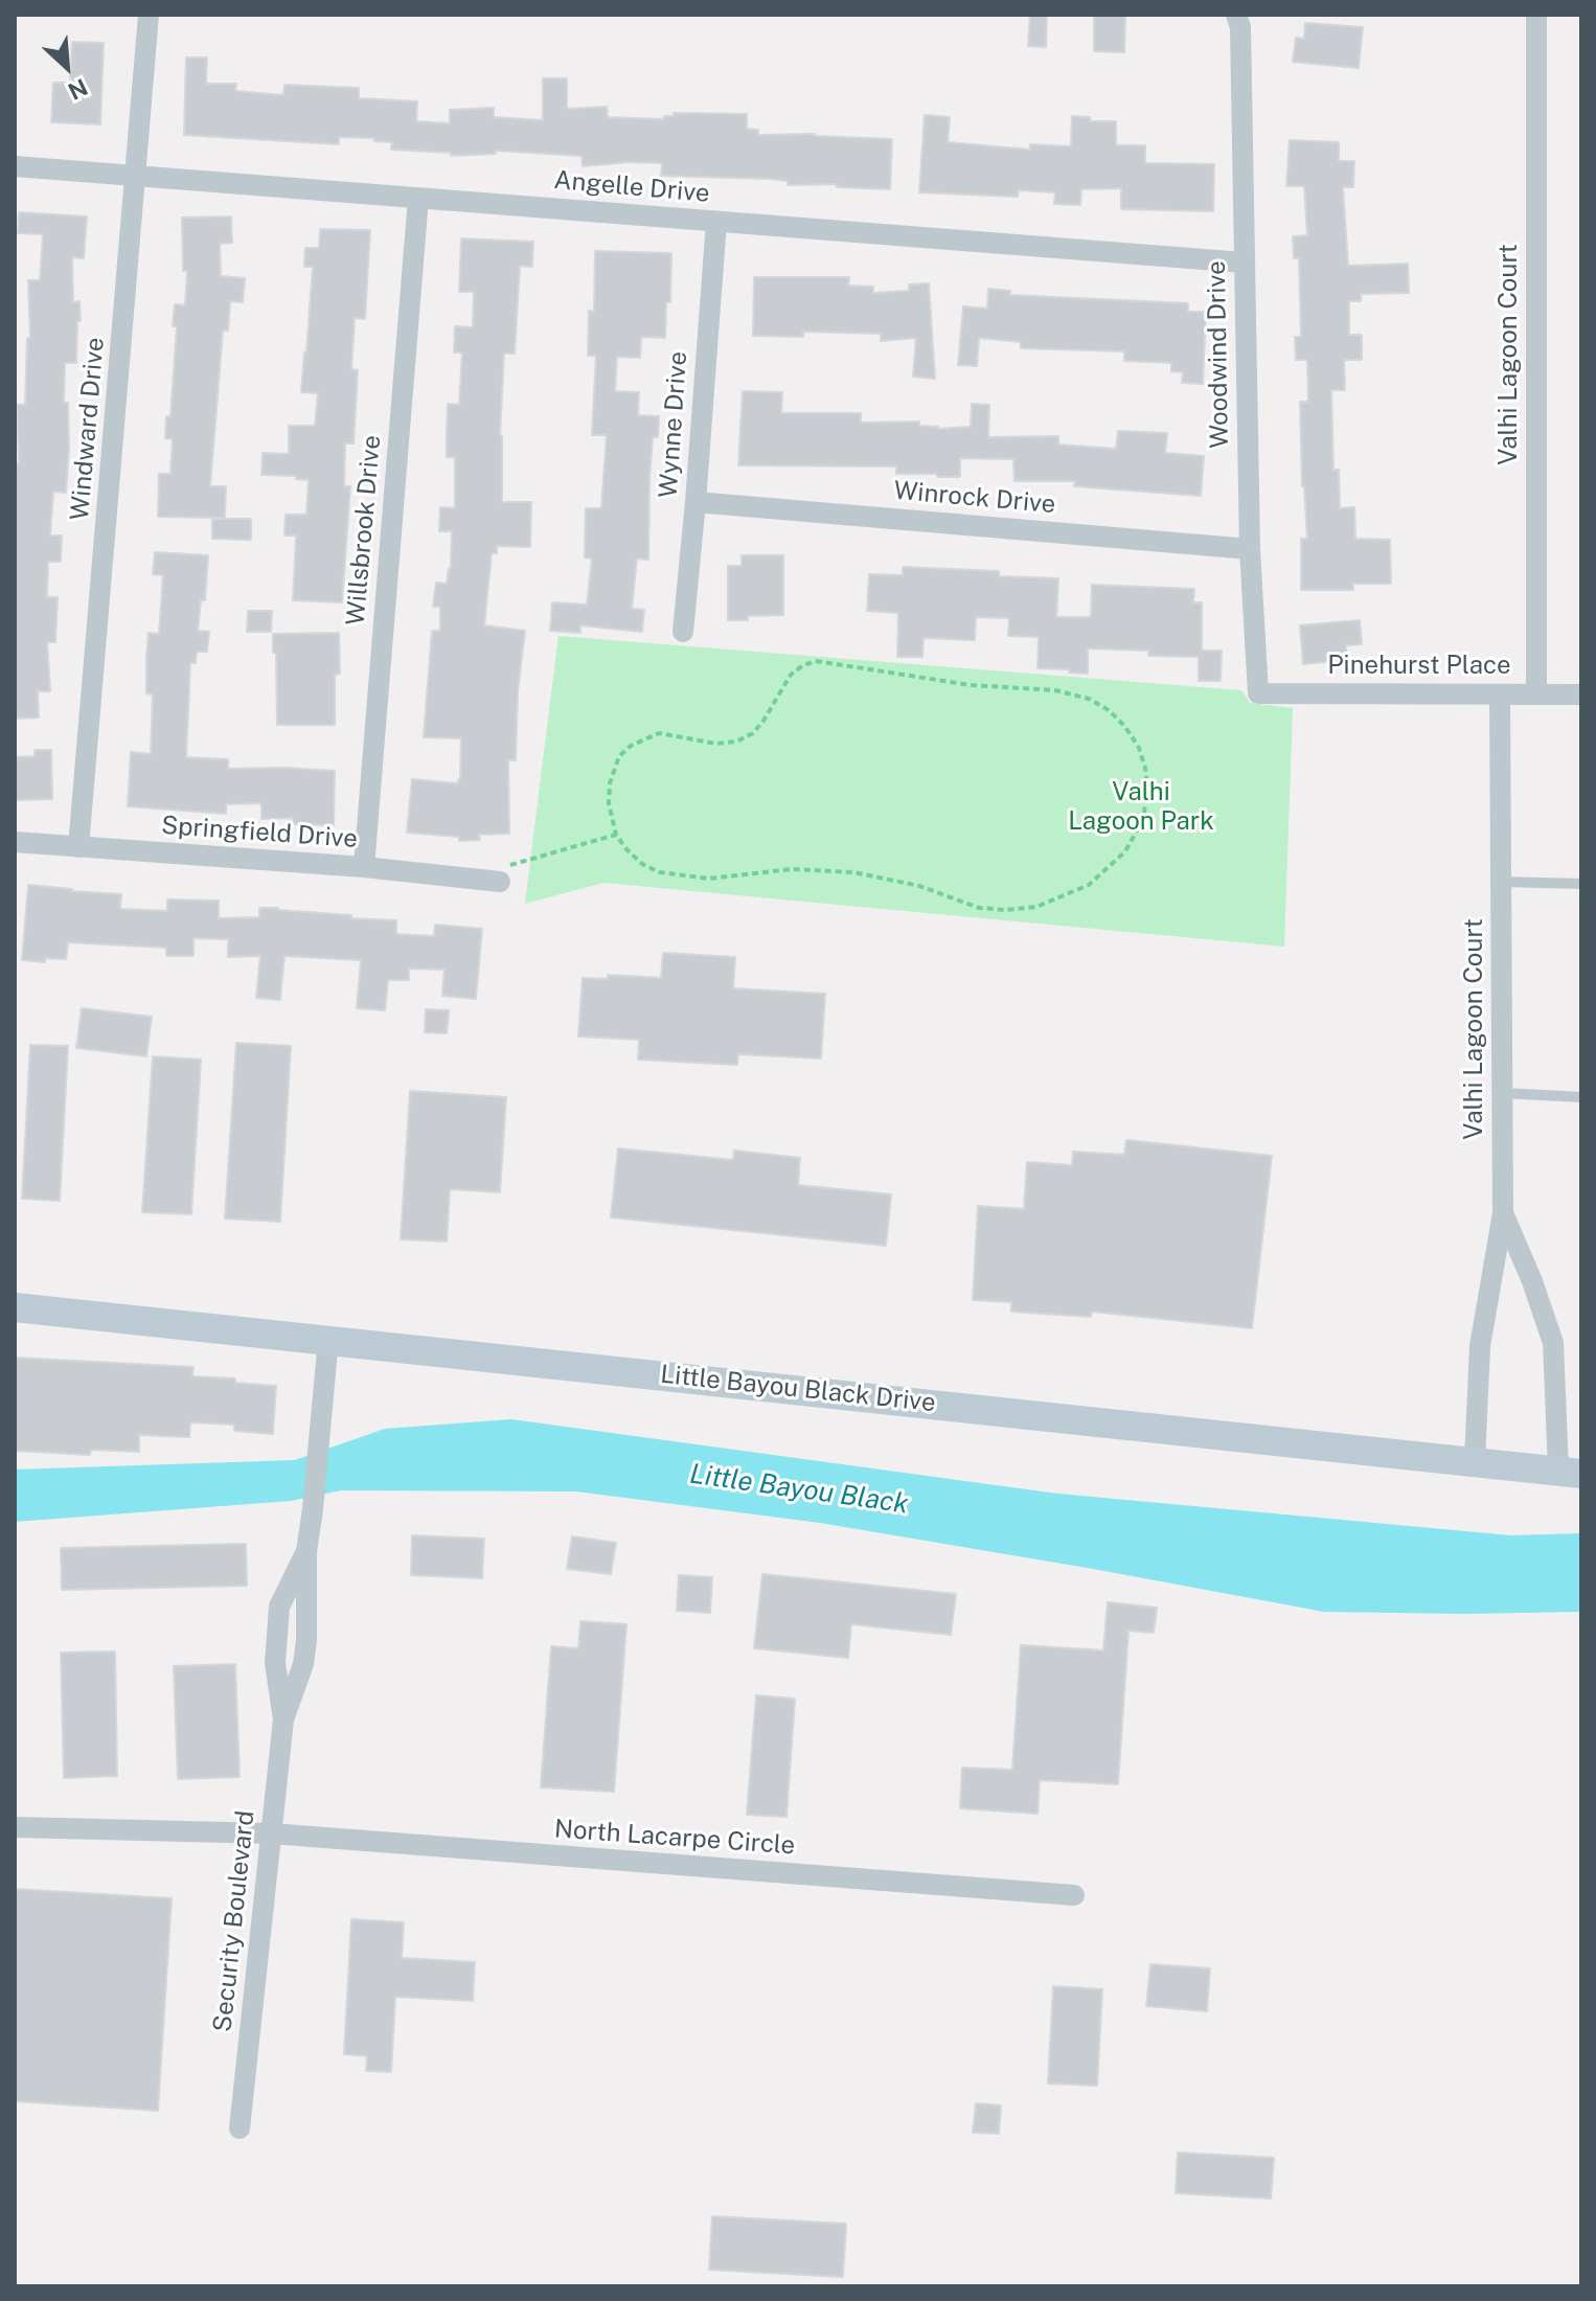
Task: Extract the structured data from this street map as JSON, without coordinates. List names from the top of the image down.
{
  "streets": {
    "main road": ["Little Bayou Black Drive"],
    "street": [
      "Angelle Drive",
      "Woodwind Drive",
      "Valhi Lagoon Court",
      "Wynne Drive",
      "Windward Drive",
      "Winrock Drive",
      "Willsbrook Drive",
      "Pinehurst Place",
      "Springfield Drive",
      "North Lacarpe Circle",
      "Security Boulevard"
    ]
  },
  "crossings": [
    ["Angelle Drive", "Woodwind Drive"],
    ["Angelle Drive", "Wynne Drive"],
    ["Angelle Drive", "Windward Drive"],
    ["Angelle Drive", "Willsbrook Drive"],
    ["Woodwind Drive", "Winrock Drive"],
    ["Woodwind Drive", "Pinehurst Place"],
    ["Valhi Lagoon Court", "Pinehurst Place"],
    ["Valhi Lagoon Court", "Little Bayou Black Drive"],
    ["Wynne Drive", "Winrock Drive"],
    ["Windward Drive", "Springfield Drive"],
    ["Willsbrook Drive", "Springfield Drive"],
    ["Little Bayou Black Drive", "Security Boulevard"],
    ["North Lacarpe Circle", "Security Boulevard"]
  ],
  "water": ["Little Bayou Black"],
  "parks": ["Valhi Lagoon Park"],
  "north": "bottom right"
}
